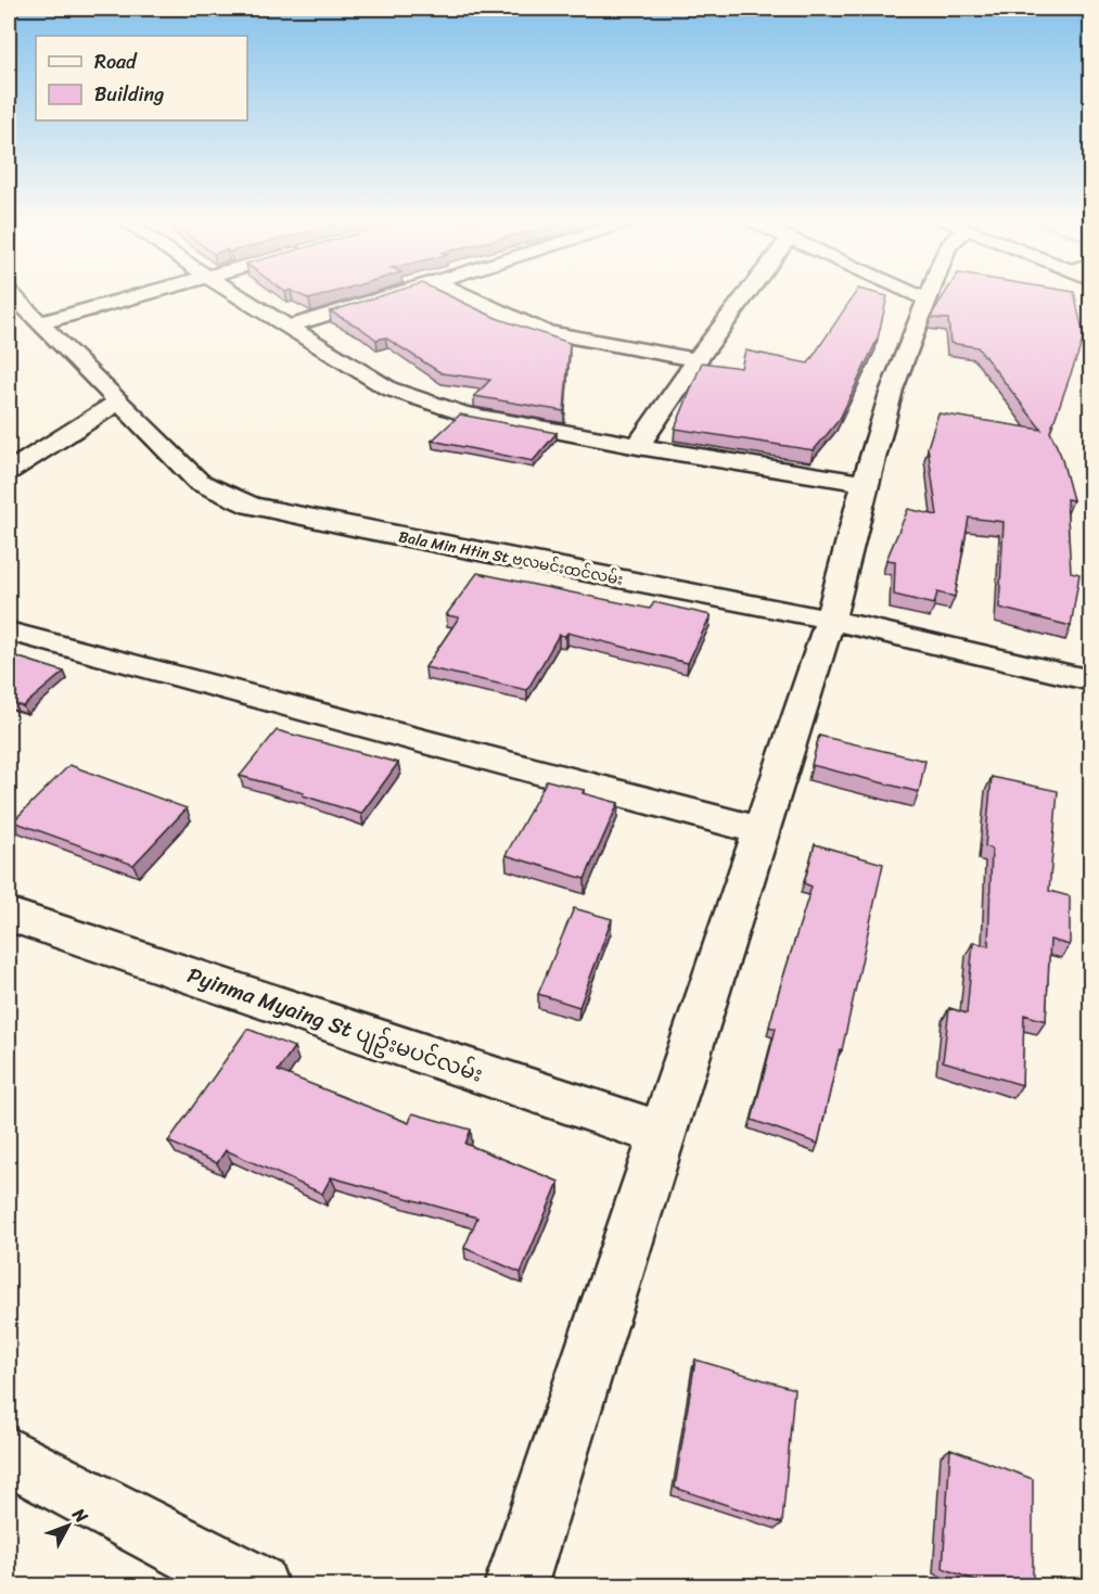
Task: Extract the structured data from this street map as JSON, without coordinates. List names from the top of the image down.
{
  "streets": {
    "street": ["Bala Min Htin St ဗလမင်းထင်လမ်း", "Pyinma Myaing St ပျဥ်းမပင်လမ်း"]
  },
  "legend": ["Road", "Building"],
  "north": "top right"
}
